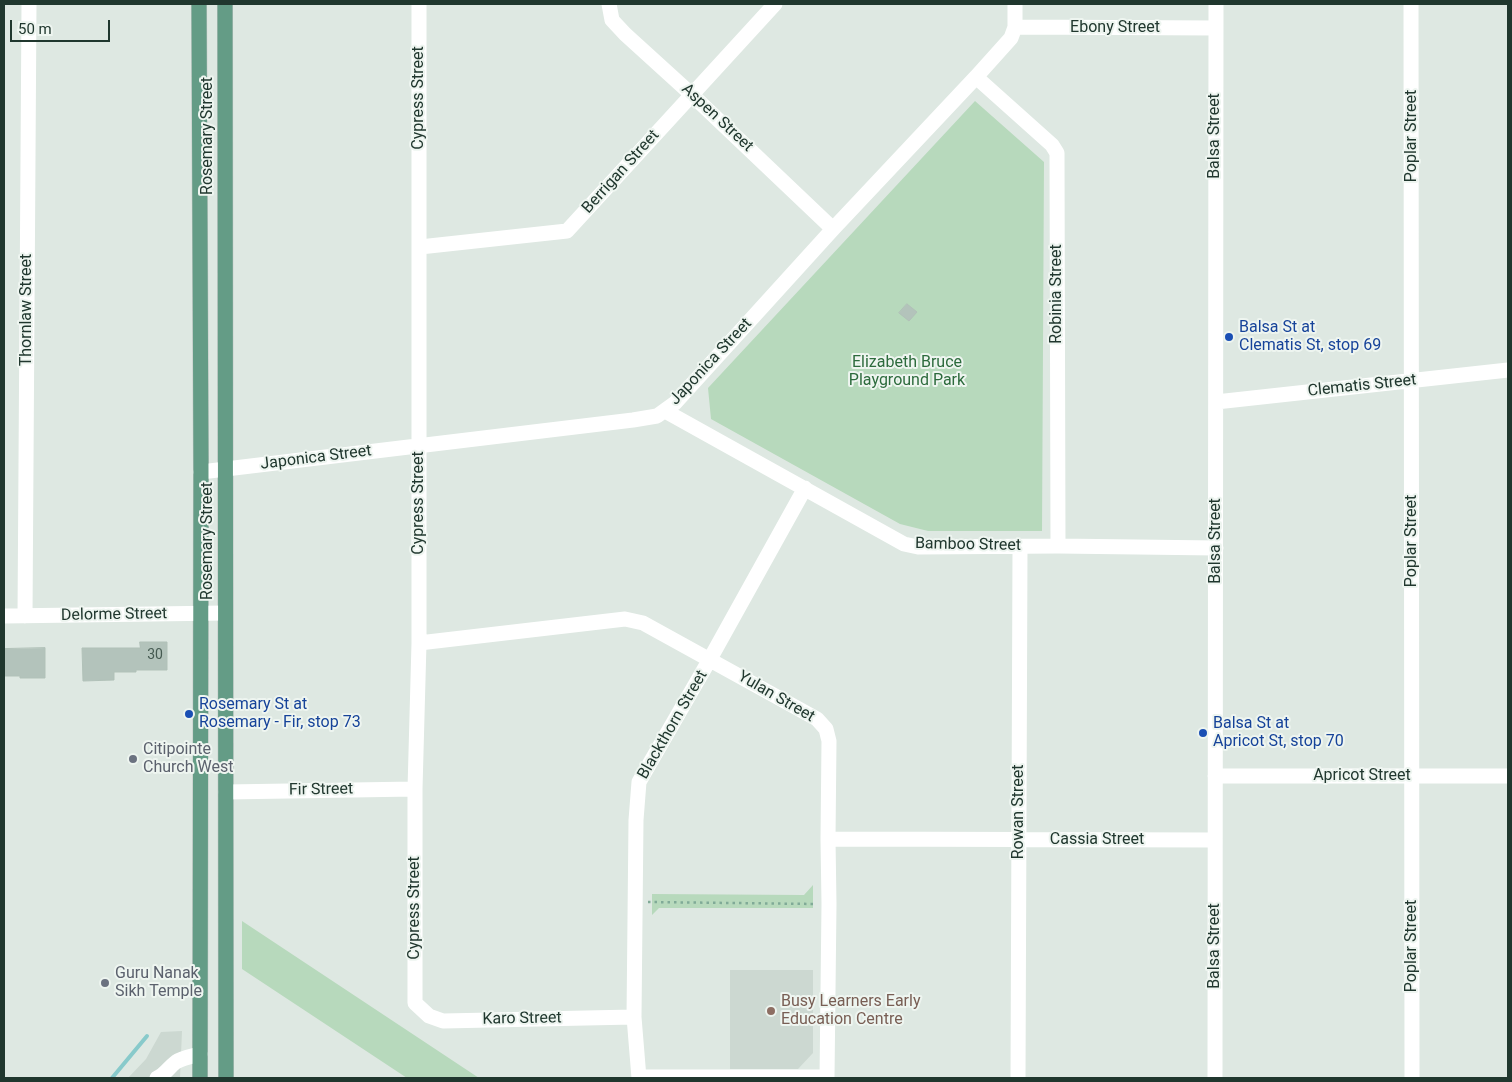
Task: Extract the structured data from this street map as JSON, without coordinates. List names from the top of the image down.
{
  "streets": {
    "main road": ["Rosemary Street"],
    "street": [
      "Ebony Street",
      "Cypress Street",
      "Aspen Street",
      "Balsa Street",
      "Poplar Street",
      "Berrigan Street",
      "Robinia Street",
      "Thornlaw Street",
      "Japonica Street",
      "Clematis Street",
      "Bamboo Street",
      "Delorme Street",
      "Yulan Street",
      "Blackthorn Street",
      "Apricot Street",
      "Fir Street",
      "Rowan Street",
      "Cassia Street",
      "Karo Street"
    ]
  },
  "crossings": [
    ["Ebony Street", "Balsa Street"],
    ["Ebony Street", "Japonica Street"],
    ["Cypress Street", "Berrigan Street"],
    ["Cypress Street", "Japonica Street"],
    ["Cypress Street", "Yulan Street"],
    ["Cypress Street", "Fir Street"],
    ["Cypress Street", "Karo Street"],
    ["Aspen Street", "Berrigan Street"],
    ["Aspen Street", "Japonica Street"],
    ["Rosemary Street", "Japonica Street"],
    ["Rosemary Street", "Delorme Street"],
    ["Rosemary Street", "Fir Street"],
    ["Balsa Street", "Clematis Street"],
    ["Balsa Street", "Bamboo Street"],
    ["Balsa Street", "Apricot Street"],
    ["Balsa Street", "Cassia Street"],
    ["Poplar Street", "Clematis Street"],
    ["Poplar Street", "Apricot Street"],
    ["Robinia Street", "Japonica Street"],
    ["Robinia Street", "Bamboo Street"],
    ["Thornlaw Street", "Delorme Street"],
    ["Japonica Street", "Bamboo Street"],
    ["Bamboo Street", "Blackthorn Street"],
    ["Bamboo Street", "Rowan Street"],
    ["Yulan Street", "Blackthorn Street"],
    ["Yulan Street", "Cassia Street"],
    ["Blackthorn Street", "Karo Street"],
    ["Rowan Street", "Cassia Street"]
  ],
  "parks": ["Elizabeth Bruce Playground Park"],
  "places": [
    "Balsa St at Clematis St, stop 69",
    "Rosemary St at Rosemary - Fir, stop 73",
    "Balsa St at Apricot St, stop 70",
    "Citipointe Church West",
    "Guru Nanak Sikh Temple",
    "Busy Learners Early Education Centre"
  ],
  "house_numbers": ["30"],
  "scale_bar": "50 m"
}
